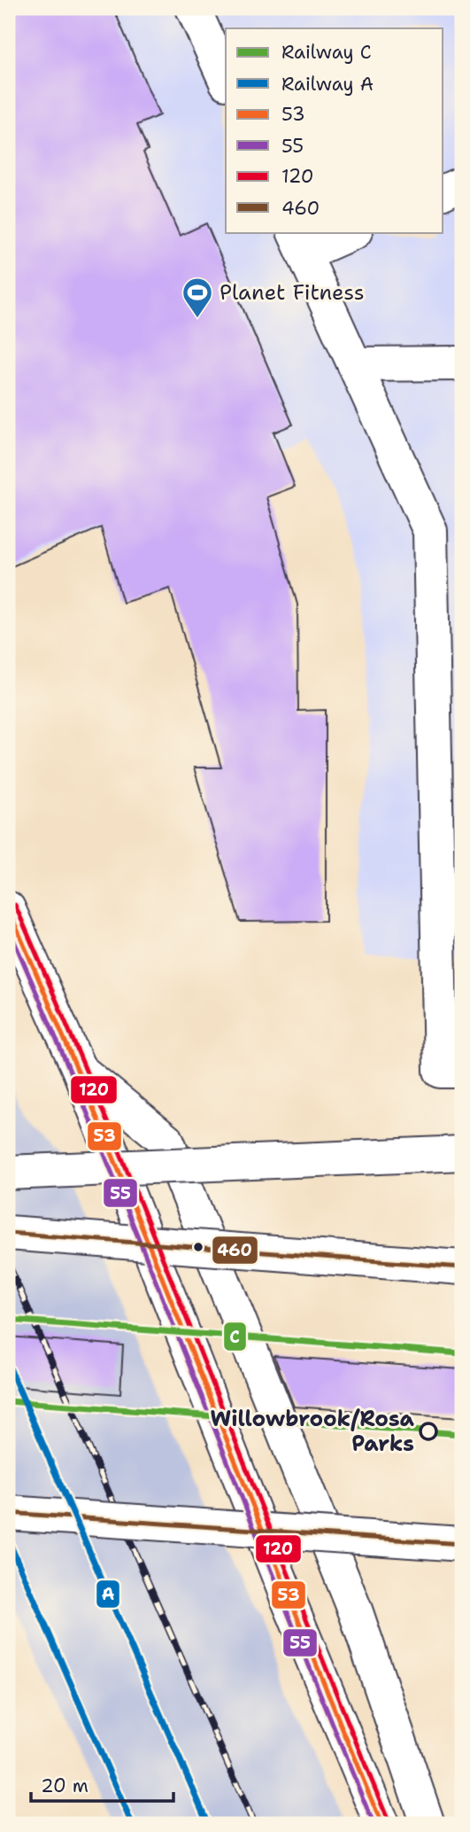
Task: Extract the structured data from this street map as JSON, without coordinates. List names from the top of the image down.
{
  "places": {
    "sports": ["Planet Fitness"],
    "other": ["Willowbrook/Rosa Parks"]
  },
  "lines": [
    "transit line 120",
    "transit line 53",
    "transit line 55",
    "transit line 460",
    "rail line C",
    "rail line A"
  ],
  "legend": [
    "Railway C",
    "Railway A",
    "53",
    "55",
    "120",
    "460"
  ],
  "scale_bar": "20 m"
}
